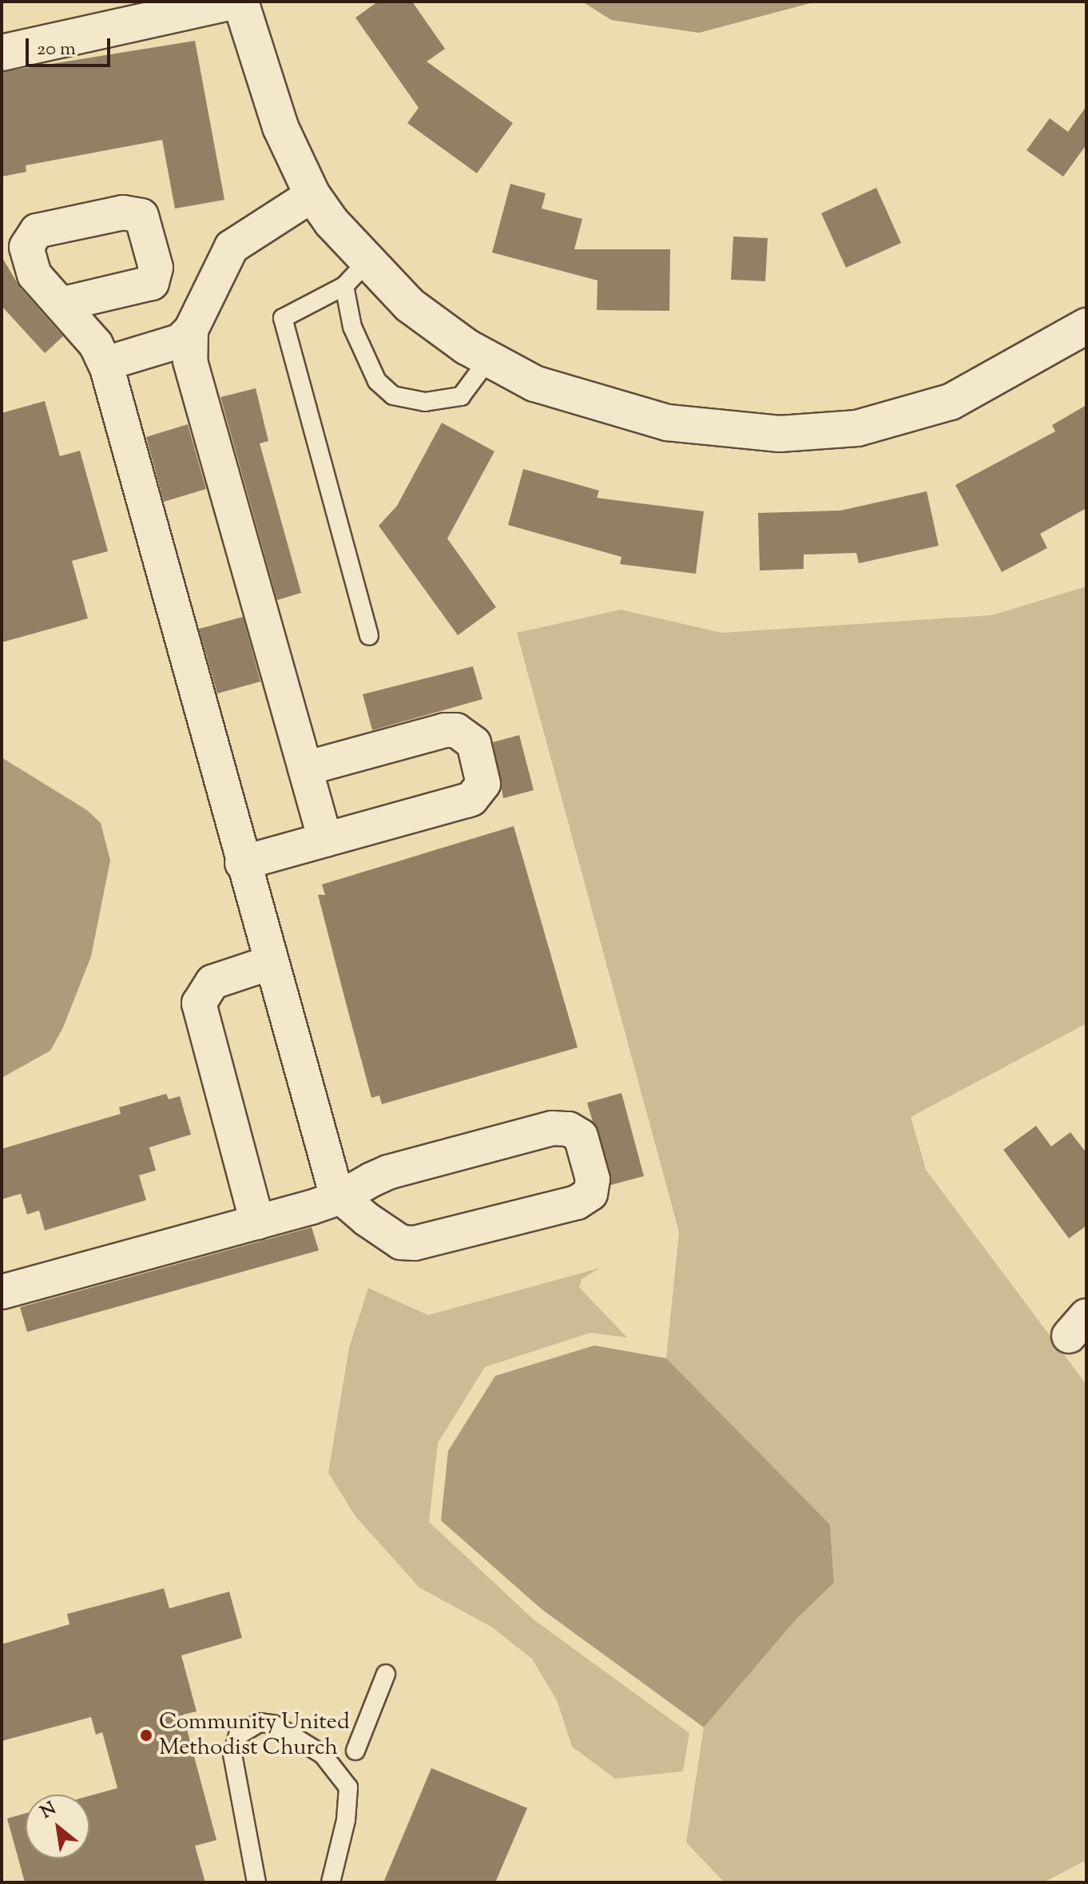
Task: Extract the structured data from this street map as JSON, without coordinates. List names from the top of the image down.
{
  "places": ["Community United Methodist Church"],
  "scale_bar": "20 m",
  "north": "top left"
}
